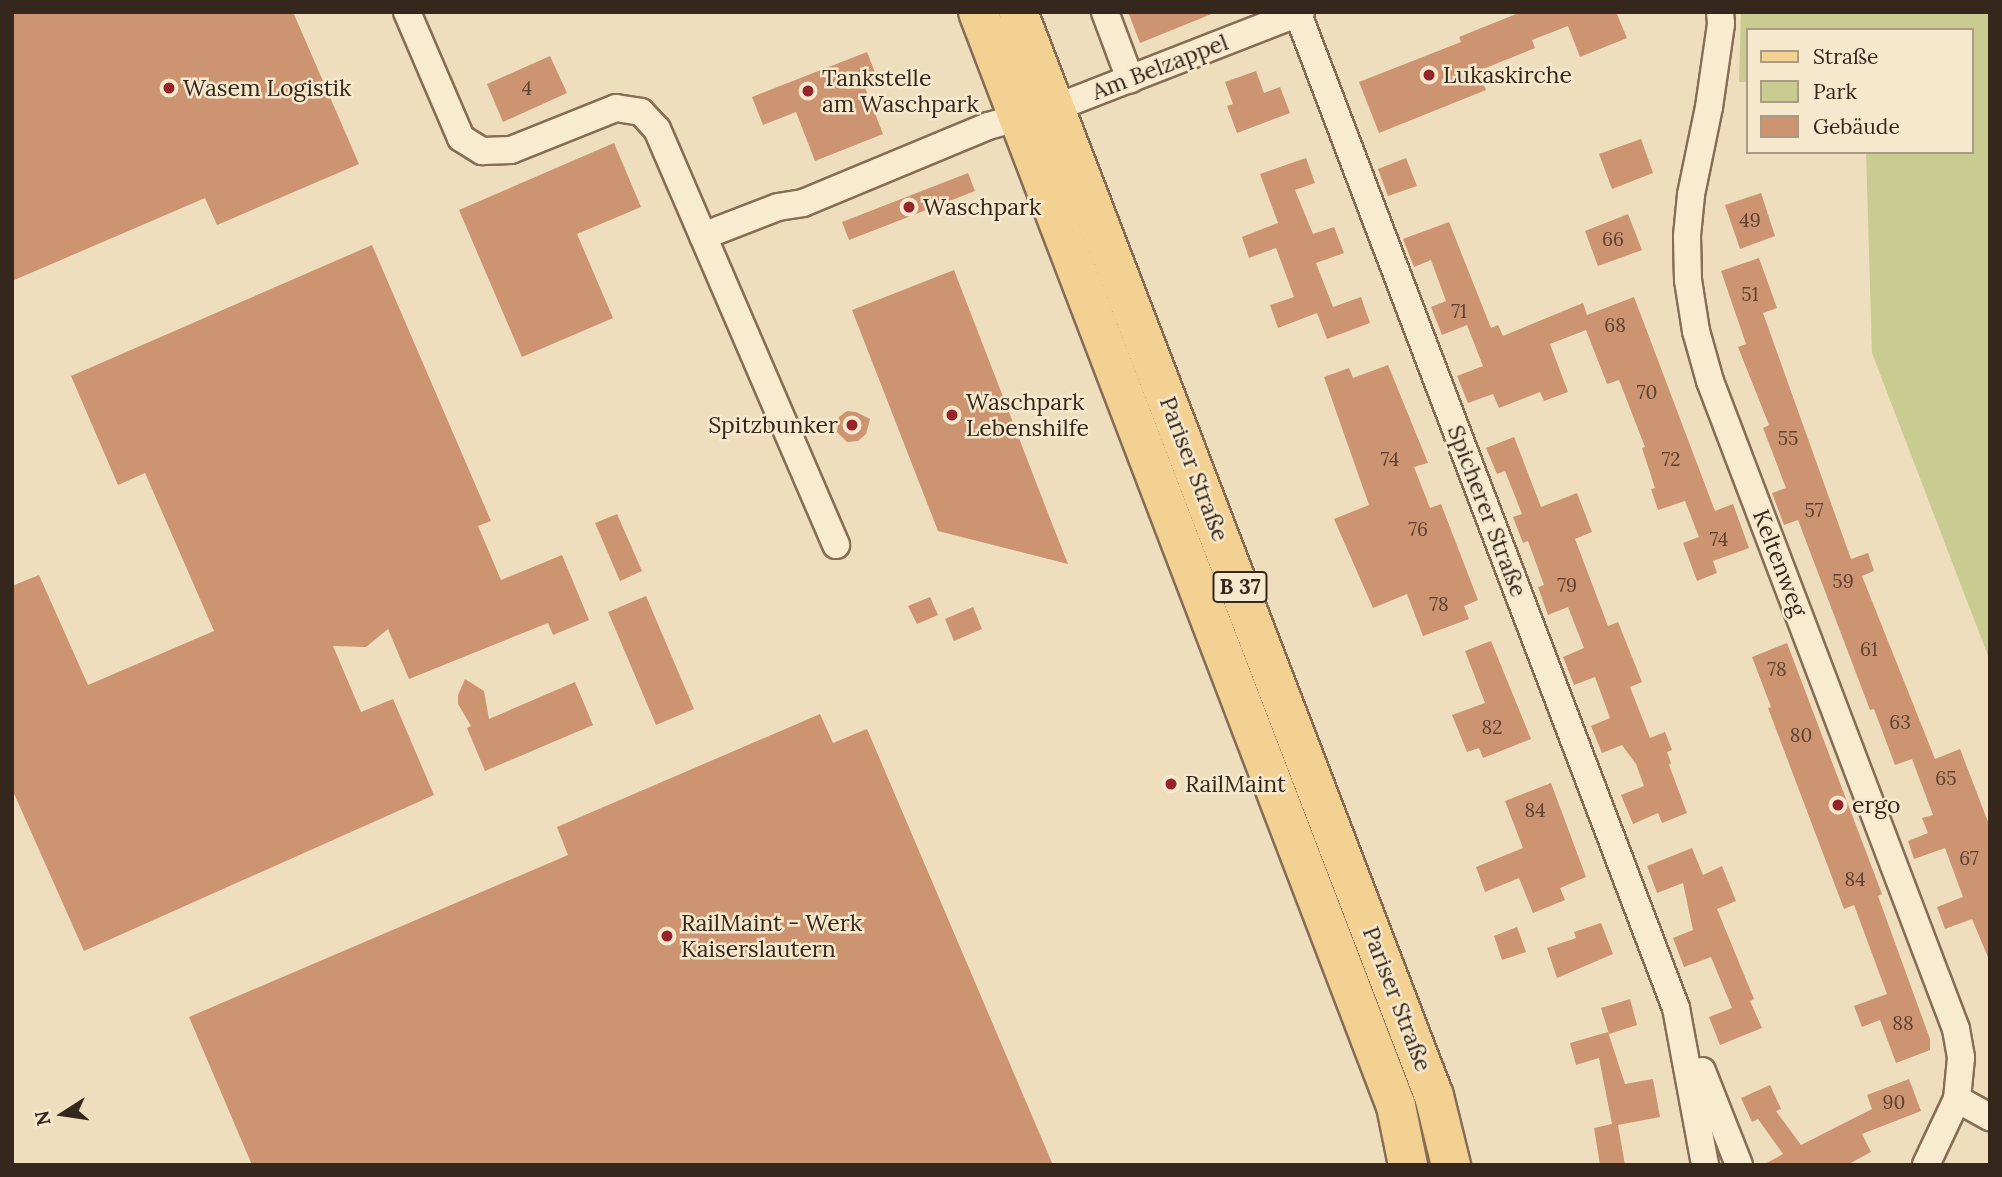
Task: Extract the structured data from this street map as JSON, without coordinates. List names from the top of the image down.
{
  "streets": {
    "main road": ["Pariser Straße", "B 37"],
    "street": ["Am Belzappel", "Spicherer Straße", "Keltenweg"]
  },
  "crossings": [
    ["Am Belzappel", "Pariser Straße"],
    ["Am Belzappel", "Spicherer Straße"]
  ],
  "places": [
    "Lukaskirche",
    "Wasem Logistik",
    "Tankstelle am Waschpark",
    "Waschpark",
    "Waschpark Lebenshilfe",
    "Spitzbunker",
    "RailMaint",
    "ergo",
    "RailMaint - Werk Kaiserslautern"
  ],
  "house_numbers": [
    "4",
    "49",
    "66",
    "51",
    "71",
    "68",
    "70",
    "55",
    "74",
    "72",
    "57",
    "76",
    "74",
    "59",
    "79",
    "78",
    "61",
    "78",
    "63",
    "82",
    "80",
    "65",
    "84",
    "67",
    "84",
    "88",
    "90"
  ],
  "legend": ["Straße", "Park", "Gebäude"],
  "north": "left"
}
